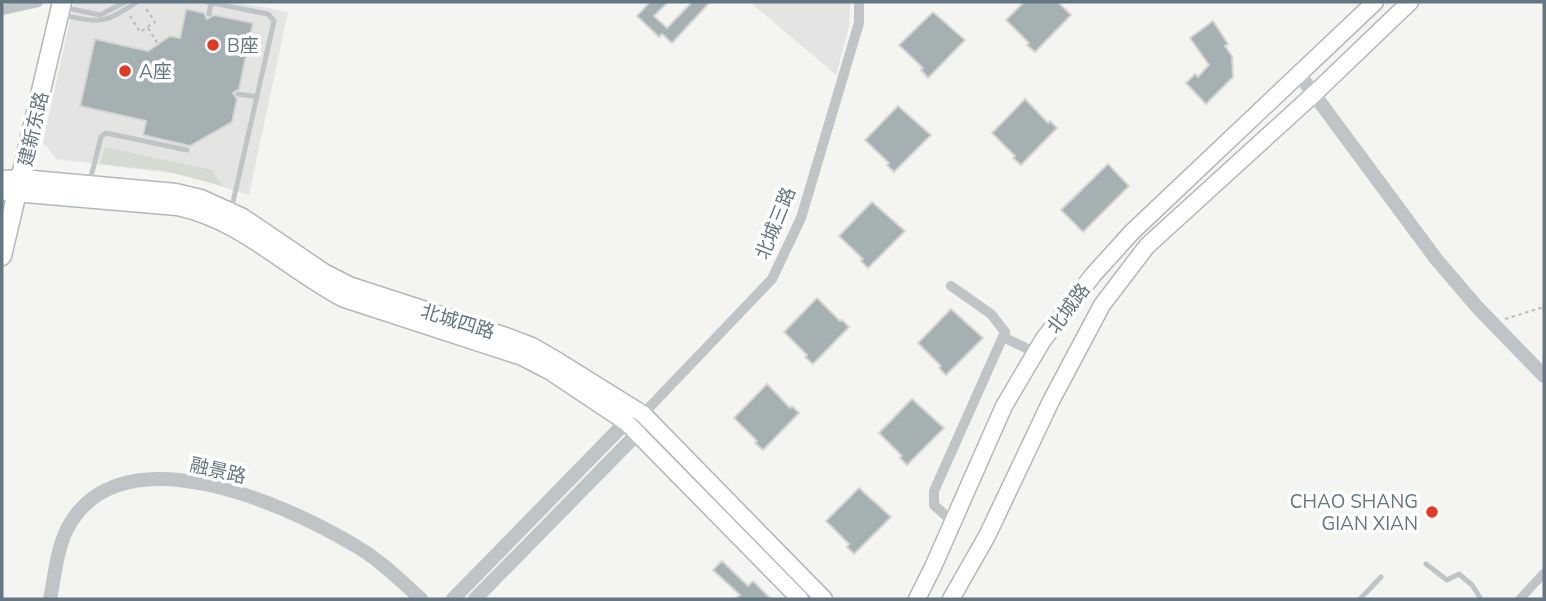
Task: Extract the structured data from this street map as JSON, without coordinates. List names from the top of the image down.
{
  "streets": {
    "main road": ["建新东路", "北城路", "北城四路"],
    "street": ["北城三路", "融景路"]
  },
  "crossings": [
    ["建新东路", "北城四路"],
    ["北城三路", "北城四路"]
  ],
  "places": ["B座", "A座", "CHAO SHANG GIAN XIAN"]
}
